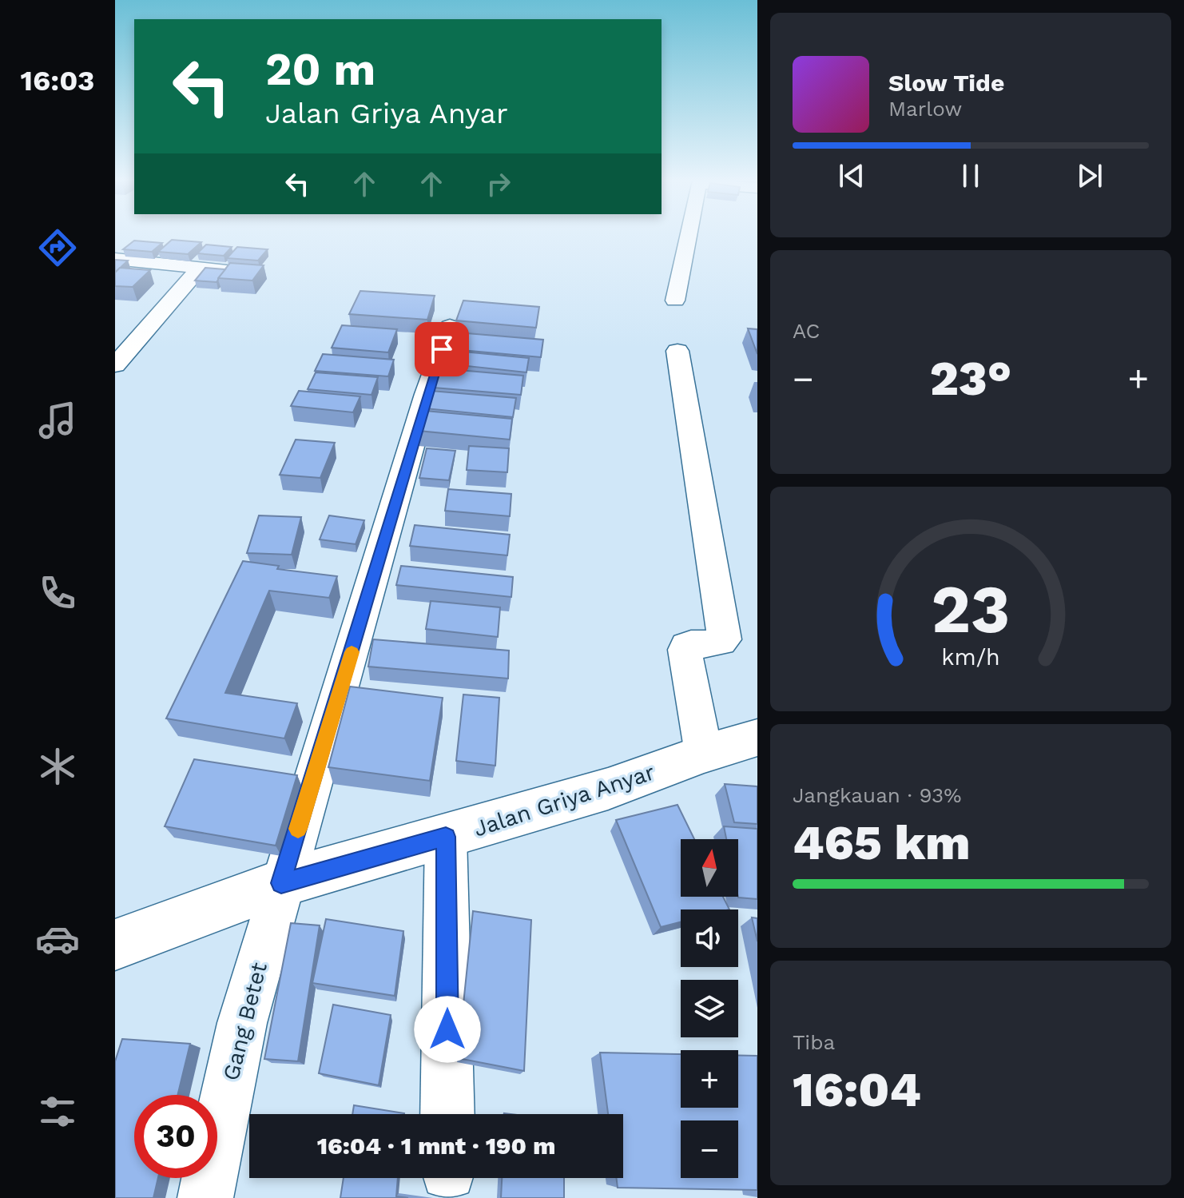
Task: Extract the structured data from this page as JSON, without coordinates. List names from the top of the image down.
{
  "streets": {
    "street": ["Jalan Griya Anyar", "Gang Betet"]
  },
  "crossings": [
    ["Jalan Griya Anyar", "Gang Betet"]
  ],
  "north": "top",
  "page": {
    "tabs": "16:03",
    "turn": ["20 m", "Jalan Griya Anyar"],
    "song": ["Slow Tide", "Marlow"],
    "tile": [
      "AC",
      ["Jangkauan · 93%", "465 km"],
      ["Tiba", "16:04"]
    ],
    "heat": ["−", "23°", "+"],
    "map_buttons": ["+", "−"],
    "limit": "30",
    "trip": "16:04 · 1 mnt · 190 m",
    "gauge": ["23", "km/h"]
  }
}
